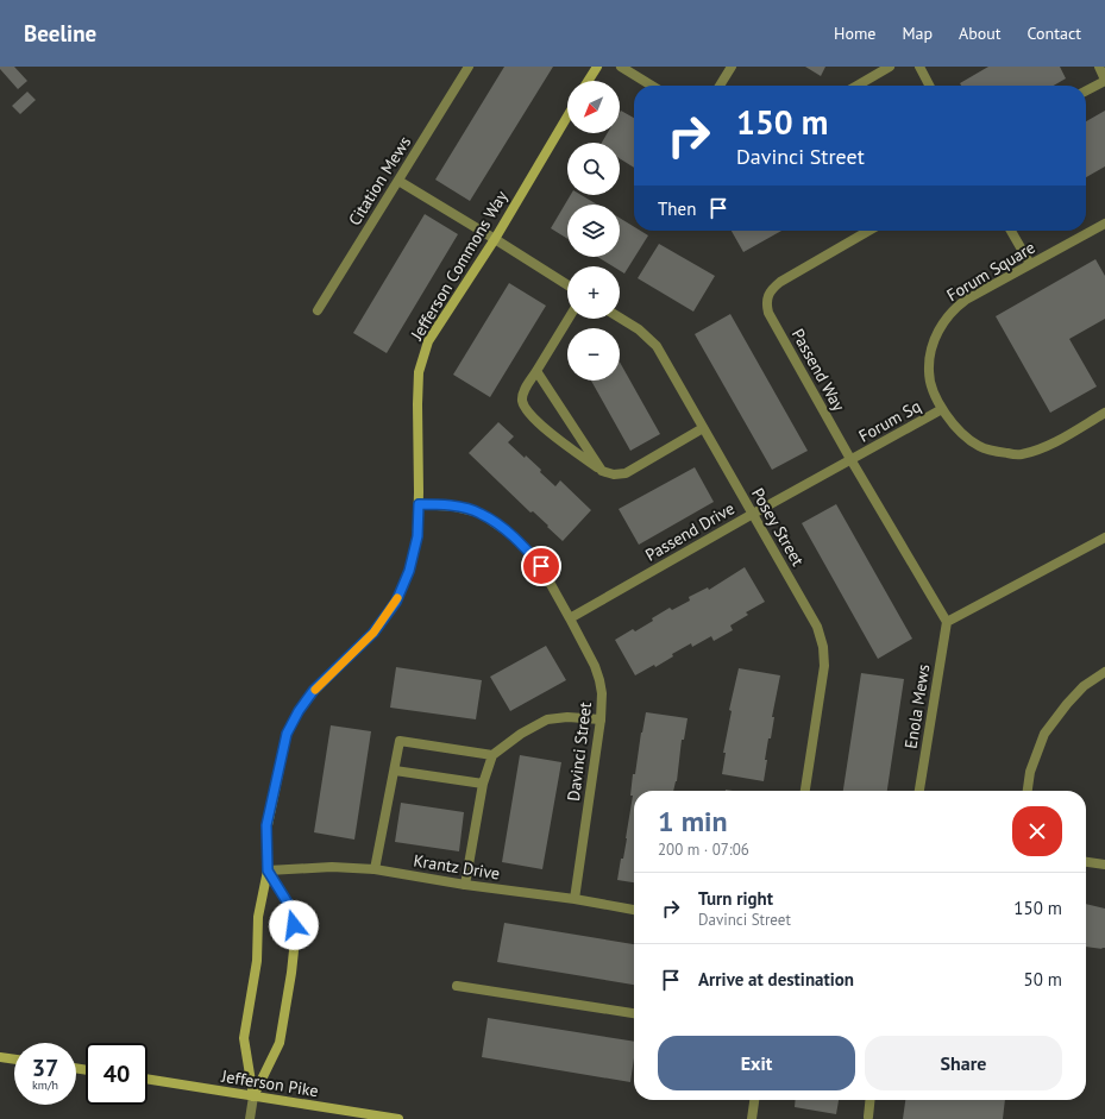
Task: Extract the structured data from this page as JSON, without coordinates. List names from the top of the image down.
{
  "streets": {
    "street": [
      "Citation Mews",
      "Jefferson Commons Way",
      "Forum Square",
      "Passend Way",
      "Forum Sq",
      "Posey Street",
      "Passend Drive",
      "Enola Mews",
      "Davinci Street",
      "Krantz Drive",
      "Jefferson Pike"
    ]
  },
  "crossings": [
    ["Jefferson Commons Way", "Davinci Street"],
    ["Jefferson Commons Way", "Krantz Drive"],
    ["Jefferson Commons Way", "Jefferson Pike"],
    ["Forum Square", "Forum Sq"],
    ["Passend Way", "Forum Sq"],
    ["Passend Way", "Passend Drive"],
    ["Passend Way", "Enola Mews"],
    ["Forum Sq", "Passend Drive"],
    ["Posey Street", "Passend Drive"],
    ["Passend Drive", "Davinci Street"],
    ["Davinci Street", "Krantz Drive"]
  ],
  "north": "bottom left",
  "page": {
    "header": "Beeline",
    "nav": [
      "Home",
      "Map",
      "About",
      "Contact"
    ],
    "map_buttons": ["+", "−"],
    "turn": ["150 m", "Davinci Street"],
    "then": "Then",
    "heading": ["1 min", "200 m · 07:06"],
    "list": [
      {
        "name": "Turn right",
        "note": "Davinci Street",
        "value": "150 m"
      },
      {
        "name": "Arrive at destination",
        "value": "50 m"
      }
    ],
    "buttons": ["Exit", "Share"],
    "speed": "37 km/h",
    "limit": "40"
  }
}
